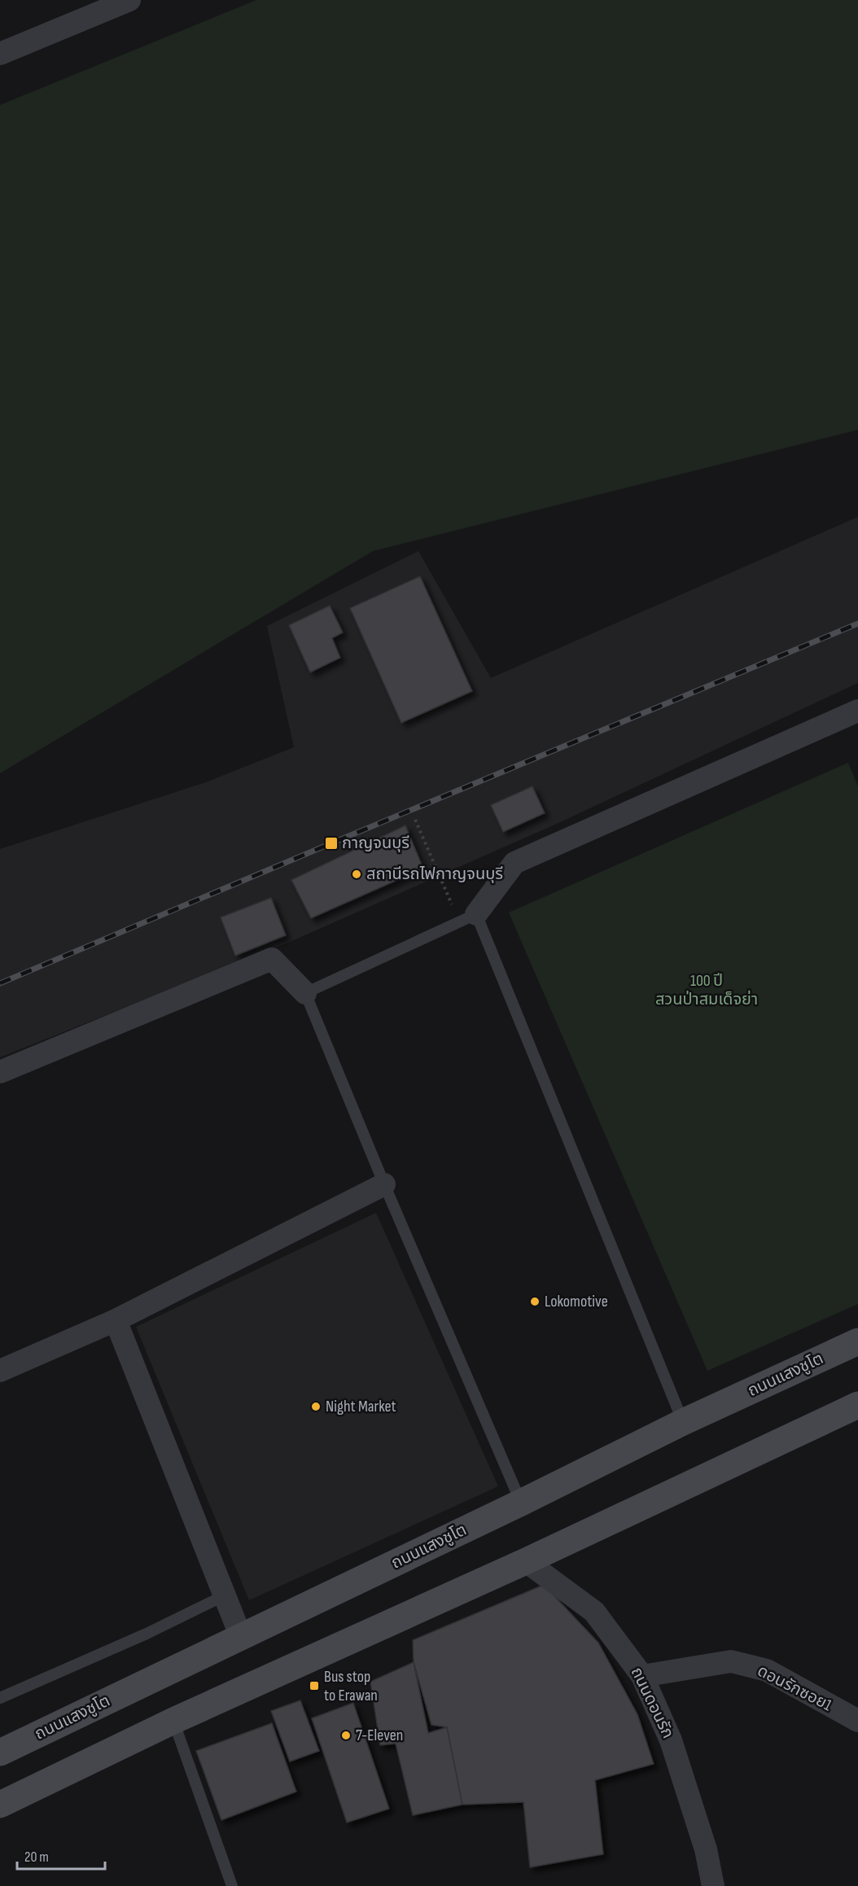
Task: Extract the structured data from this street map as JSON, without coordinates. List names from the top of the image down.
{
  "streets": {
    "main road": ["ถนนแสงชูโต"],
    "street": ["ดอนรักซอย1", "ถนนดอนรัก"]
  },
  "crossings": [
    ["ดอนรักซอย1", "ถนนดอนรัก"]
  ],
  "parks": ["100 ปี สวนป่าสมเด็จย่า"],
  "places": {
    "transit": ["กาญจนบุรี", "Bus stop to Erawan"],
    "other": [
      "สถานีรถไฟกาญจนบุรี",
      "Lokomotive",
      "Night Market",
      "7-Eleven"
    ]
  },
  "scale_bar": "20 m"
}
